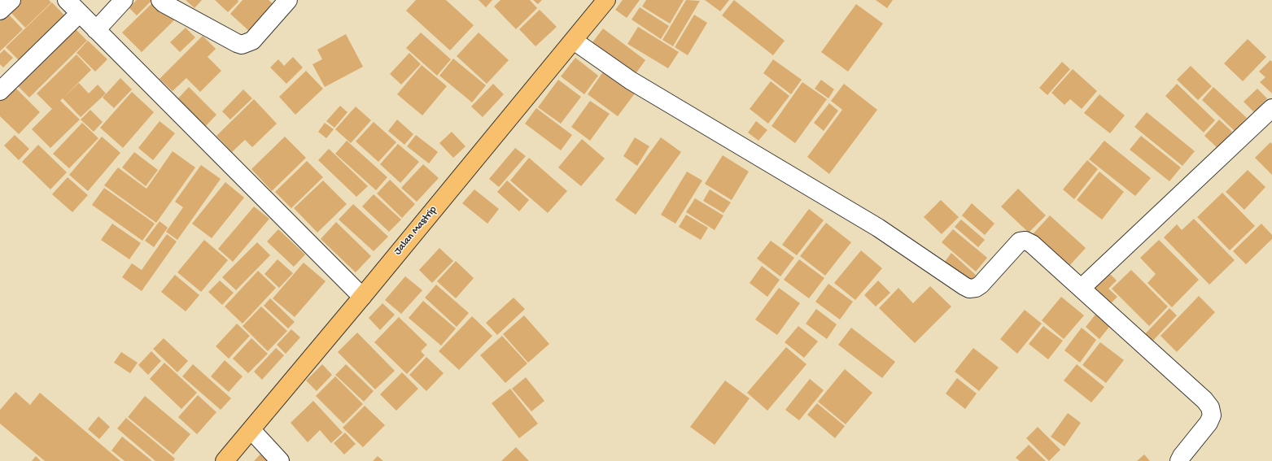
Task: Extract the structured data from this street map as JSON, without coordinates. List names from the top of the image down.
{
  "streets": {
    "main road": ["Jalan Mastrip"]
  }
}
